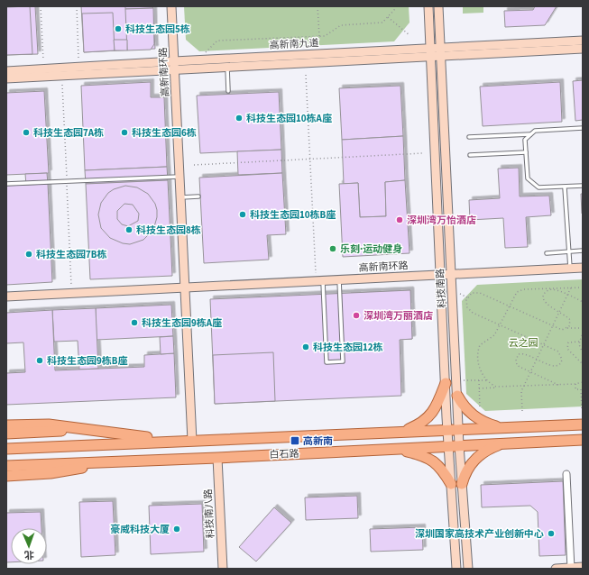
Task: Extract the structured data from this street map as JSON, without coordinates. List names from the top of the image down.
{
  "streets": {
    "main road": ["白石路"],
    "street": [
      "高新南九道",
      "高新南环路",
      "科技南路",
      "科技南八路"
    ]
  },
  "crossings": [
    ["高新南九道", "高新南环路"],
    ["高新南九道", "科技南路"],
    ["高新南环路", "科技南路"],
    ["高新南环路", "白石路"],
    ["科技南路", "白石路"],
    ["白石路", "科技南八路"]
  ],
  "parks": ["云之园"],
  "places": {
    "other": [
      "科技生态园5栋",
      "科技生态园10栋A座",
      "科技生态园7A栋",
      "科技生态园6栋",
      "科技生态园10栋B座",
      "深圳湾万怡酒店",
      "科技生态园8栋",
      "乐刻·运动健身",
      "科技生态园7B栋",
      "深圳湾万丽酒店",
      "科技生态园9栋A座",
      "科技生态园12栋",
      "科技生态园9栋B座",
      "豪威科技大厦",
      "深圳国家高技术产业创新中心"
    ],
    "transit": ["高新南"]
  },
  "north": "bottom"
}
